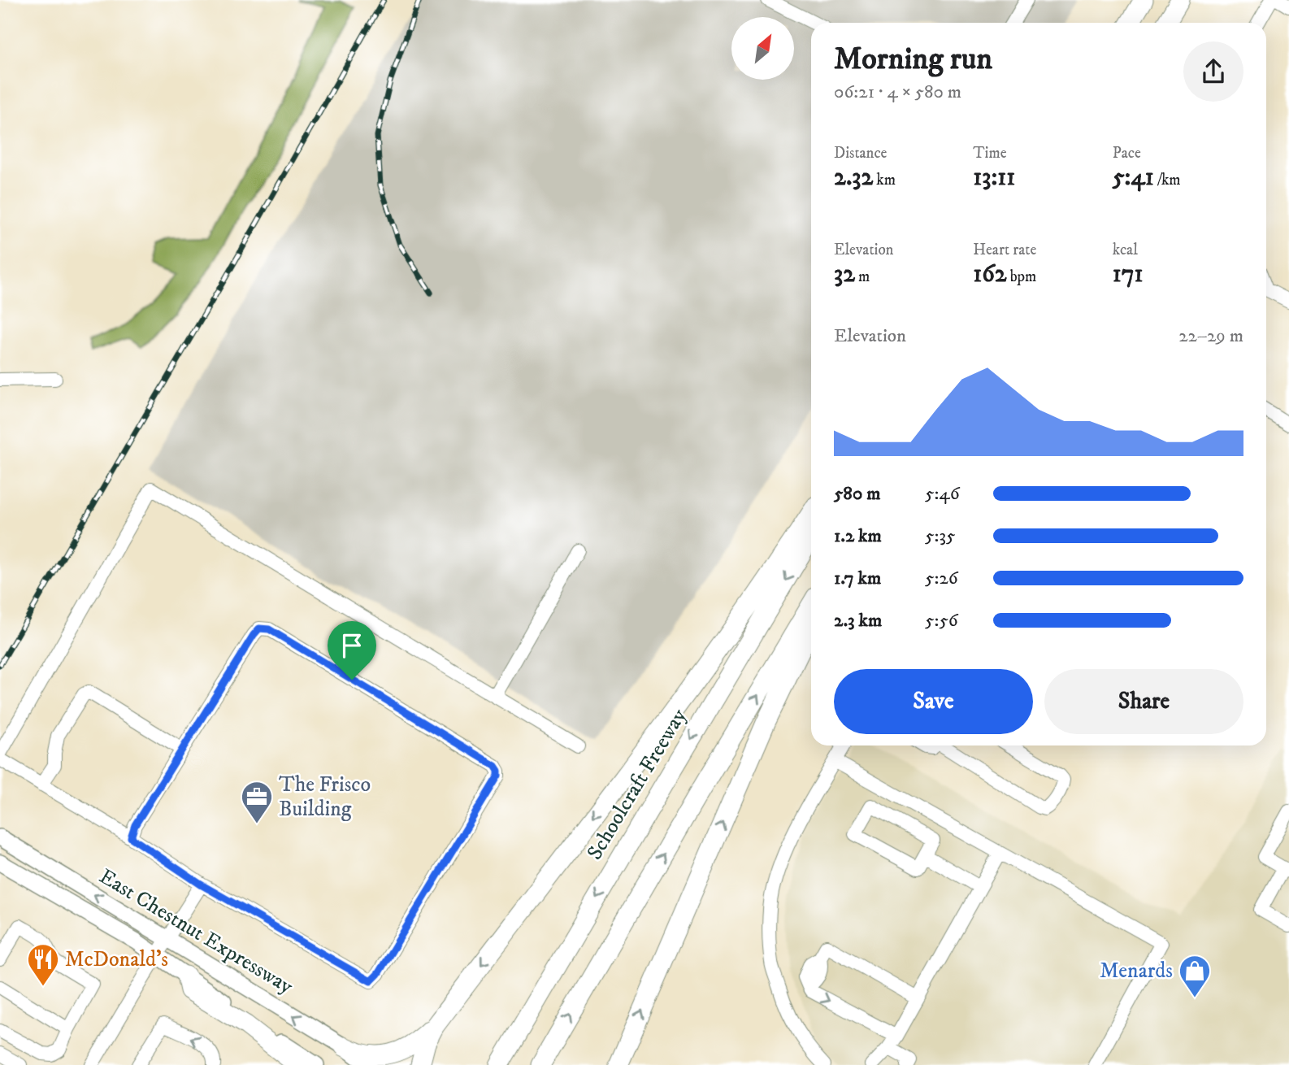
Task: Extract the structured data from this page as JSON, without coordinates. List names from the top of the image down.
{
  "streets": {
    "highway": ["Schoolcraft Freeway"],
    "main road": ["East Chestnut Expressway"]
  },
  "places": {
    "office": ["The Frisco Building"],
    "restaurant": ["McDonald's"],
    "shop": ["Menards"]
  },
  "north": "top right",
  "page": {
    "heading": ["Morning run", "06:21 · 4 × 580 m"],
    "stats": [
      ["Distance", "2.32 km"],
      ["Time", "13:11"],
      ["Pace", "5:41 /km"],
      ["Elevation", "32 m"],
      ["Heart rate", "162 bpm"],
      ["kcal", "171"]
    ],
    "chart": ["Elevation", "22–29 m"],
    "list": [
      {
        "name": "580 m",
        "note": "5:46"
      },
      {
        "name": "1.2 km",
        "note": "5:35"
      },
      {
        "name": "1.7 km",
        "note": "5:26"
      },
      {
        "name": "2.3 km",
        "note": "5:56"
      }
    ],
    "buttons": ["Save", "Share"]
  }
}
